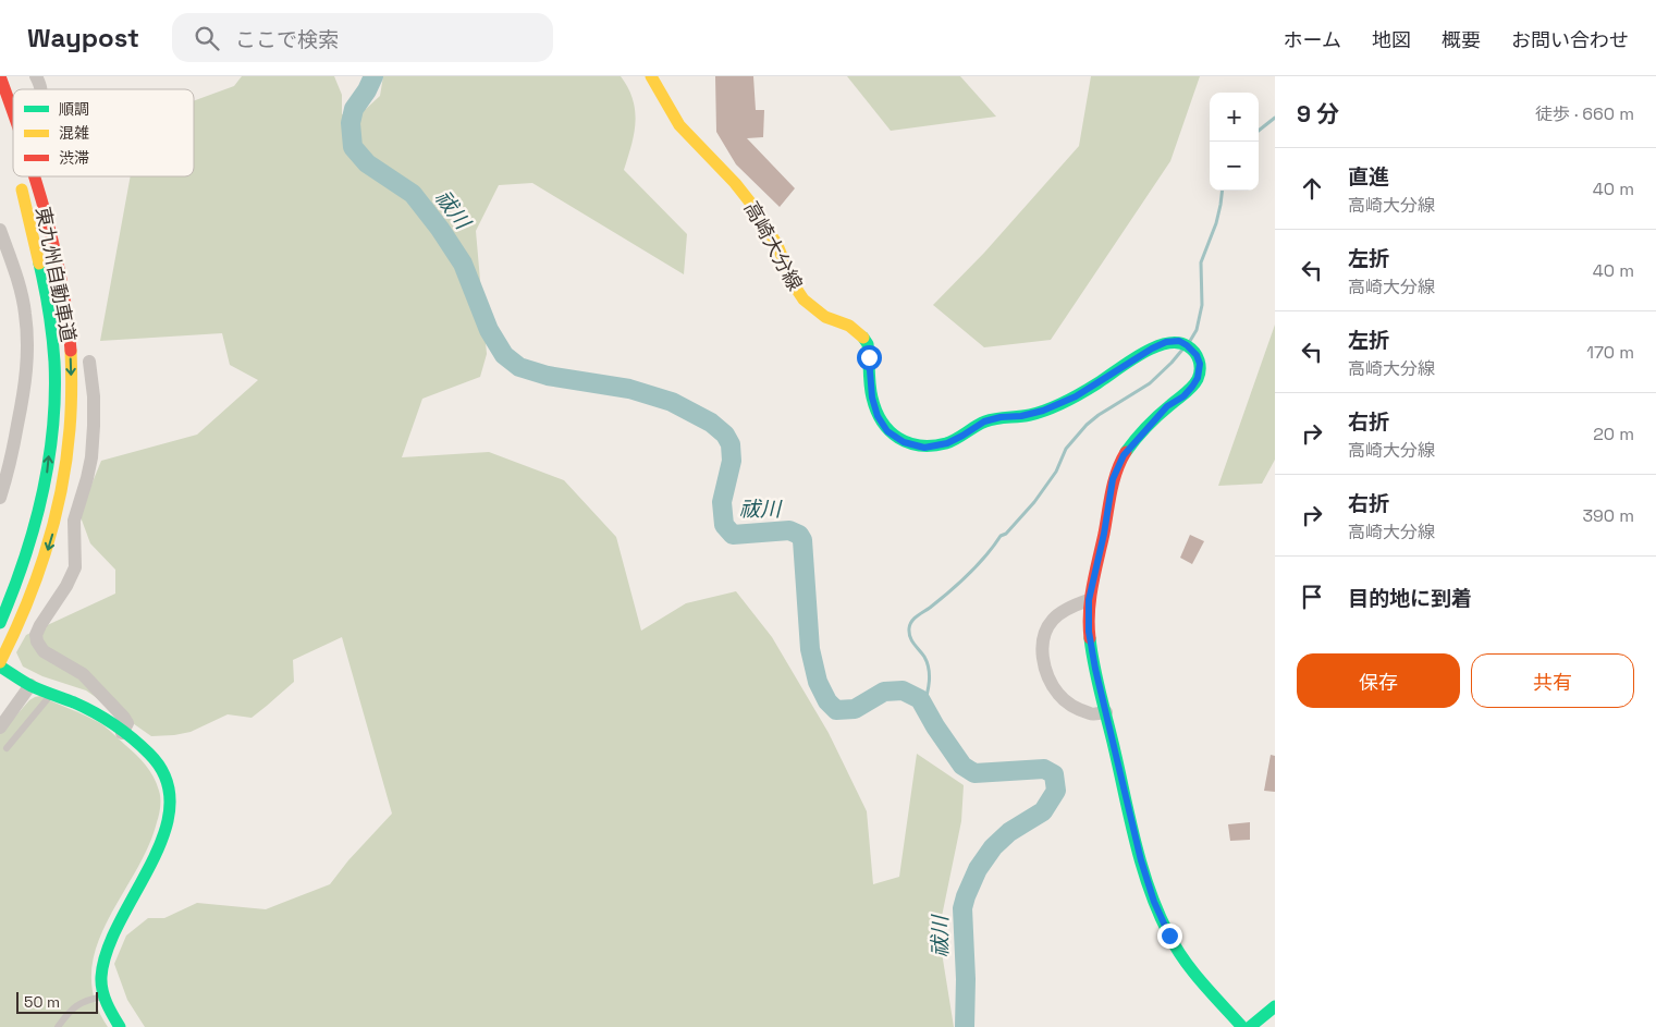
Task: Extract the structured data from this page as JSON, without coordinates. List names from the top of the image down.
{
  "streets": {
    "main road": ["高崎大分線", "東九州自動車道"]
  },
  "water": ["祓川"],
  "legend": ["順調", "混雑", "渋滞"],
  "scale_bar": "50 m",
  "page": {
    "header": "Waypost",
    "search": "ここで検索",
    "nav": [
      "ホーム",
      "地図",
      "概要",
      "お問い合わせ"
    ],
    "heading": ["9 分", "徒歩 · 660 m"],
    "map_buttons": ["+", "−"],
    "list": [
      ["直進", "高崎大分線", "40 m"],
      ["左折", "高崎大分線", "40 m"],
      ["左折", "高崎大分線", "170 m"],
      ["右折", "高崎大分線", "20 m"],
      ["右折", "高崎大分線", "390 m"],
      "目的地に到着"
    ],
    "buttons": ["保存", "共有"],
    "scale": "50 m"
  }
}
